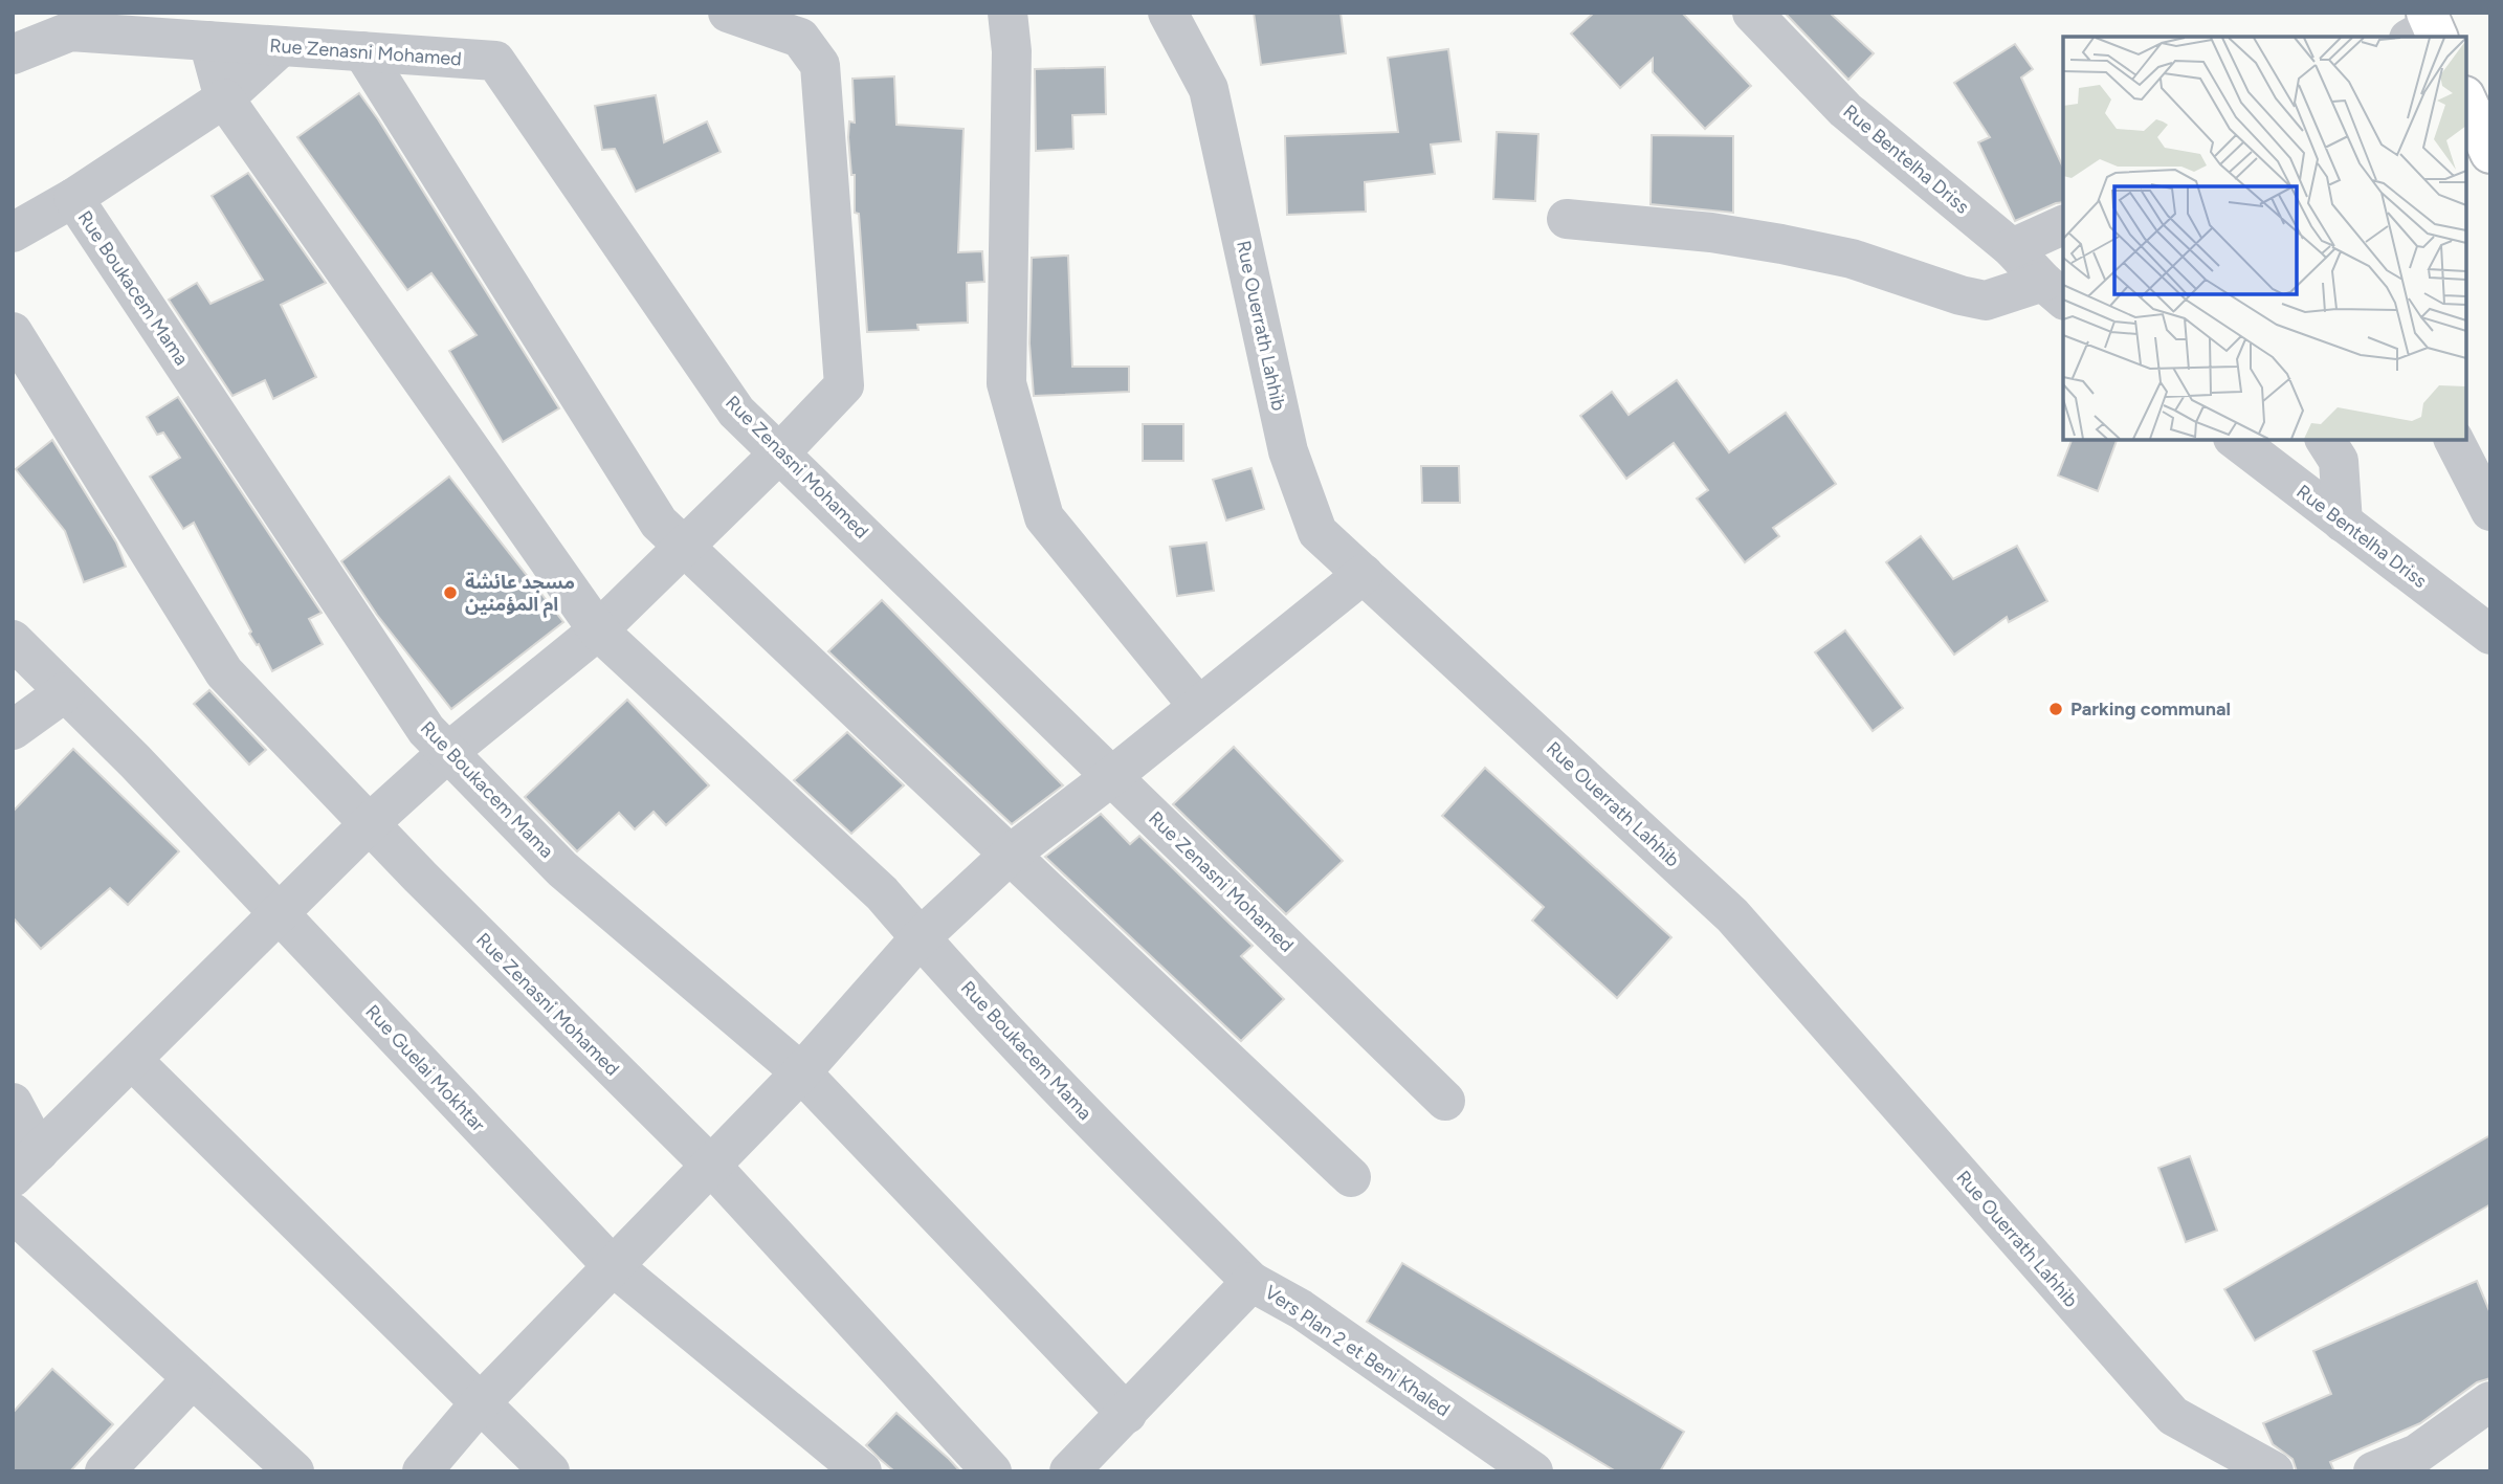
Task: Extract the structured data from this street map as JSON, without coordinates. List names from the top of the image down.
{
  "streets": {
    "street": [
      "Rue Zenasni Mohamed",
      "Rue Bentelha Driss",
      "Rue Boukacem Mama",
      "Rue Ouerrath Lahhib",
      "Rue Guelai Mokhtar",
      "Vers Plan 2 et Beni Khaled"
    ]
  },
  "crossings": [
    ["Rue Boukacem Mama", "Vers Plan 2 et Beni Khaled"]
  ],
  "places": ["مسجد عائشة ام المؤمنين", "Parking communal"]
}
